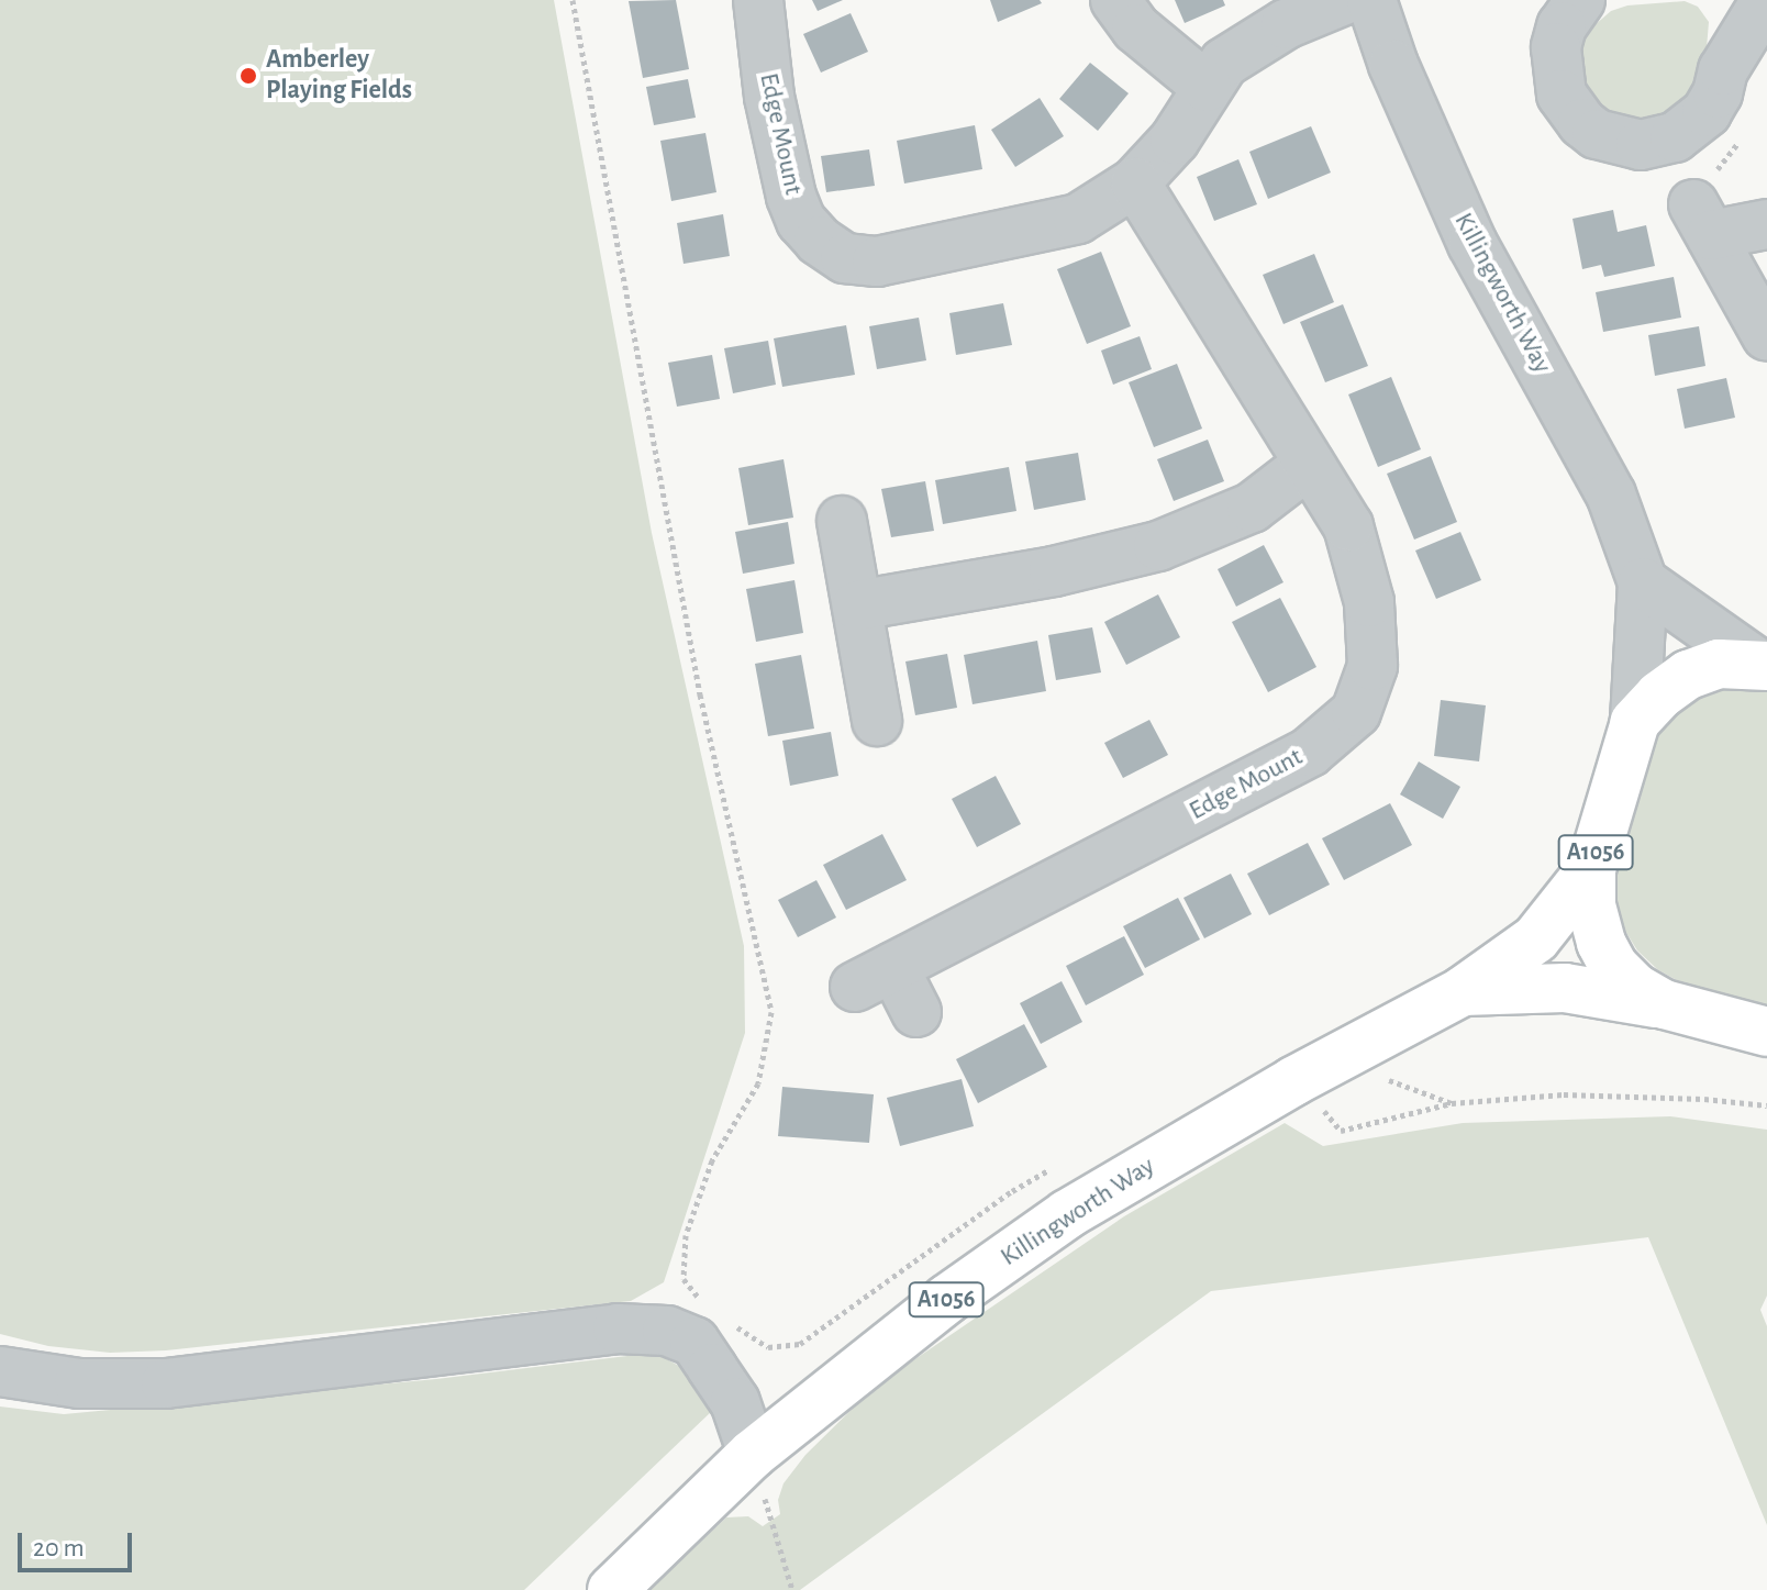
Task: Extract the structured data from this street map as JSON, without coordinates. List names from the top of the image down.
{
  "streets": {
    "main road": ["Killingworth Way", "A1056"],
    "street": ["Edge Mount"]
  },
  "places": ["Amberley Playing Fields"],
  "scale_bar": "20 m"
}
